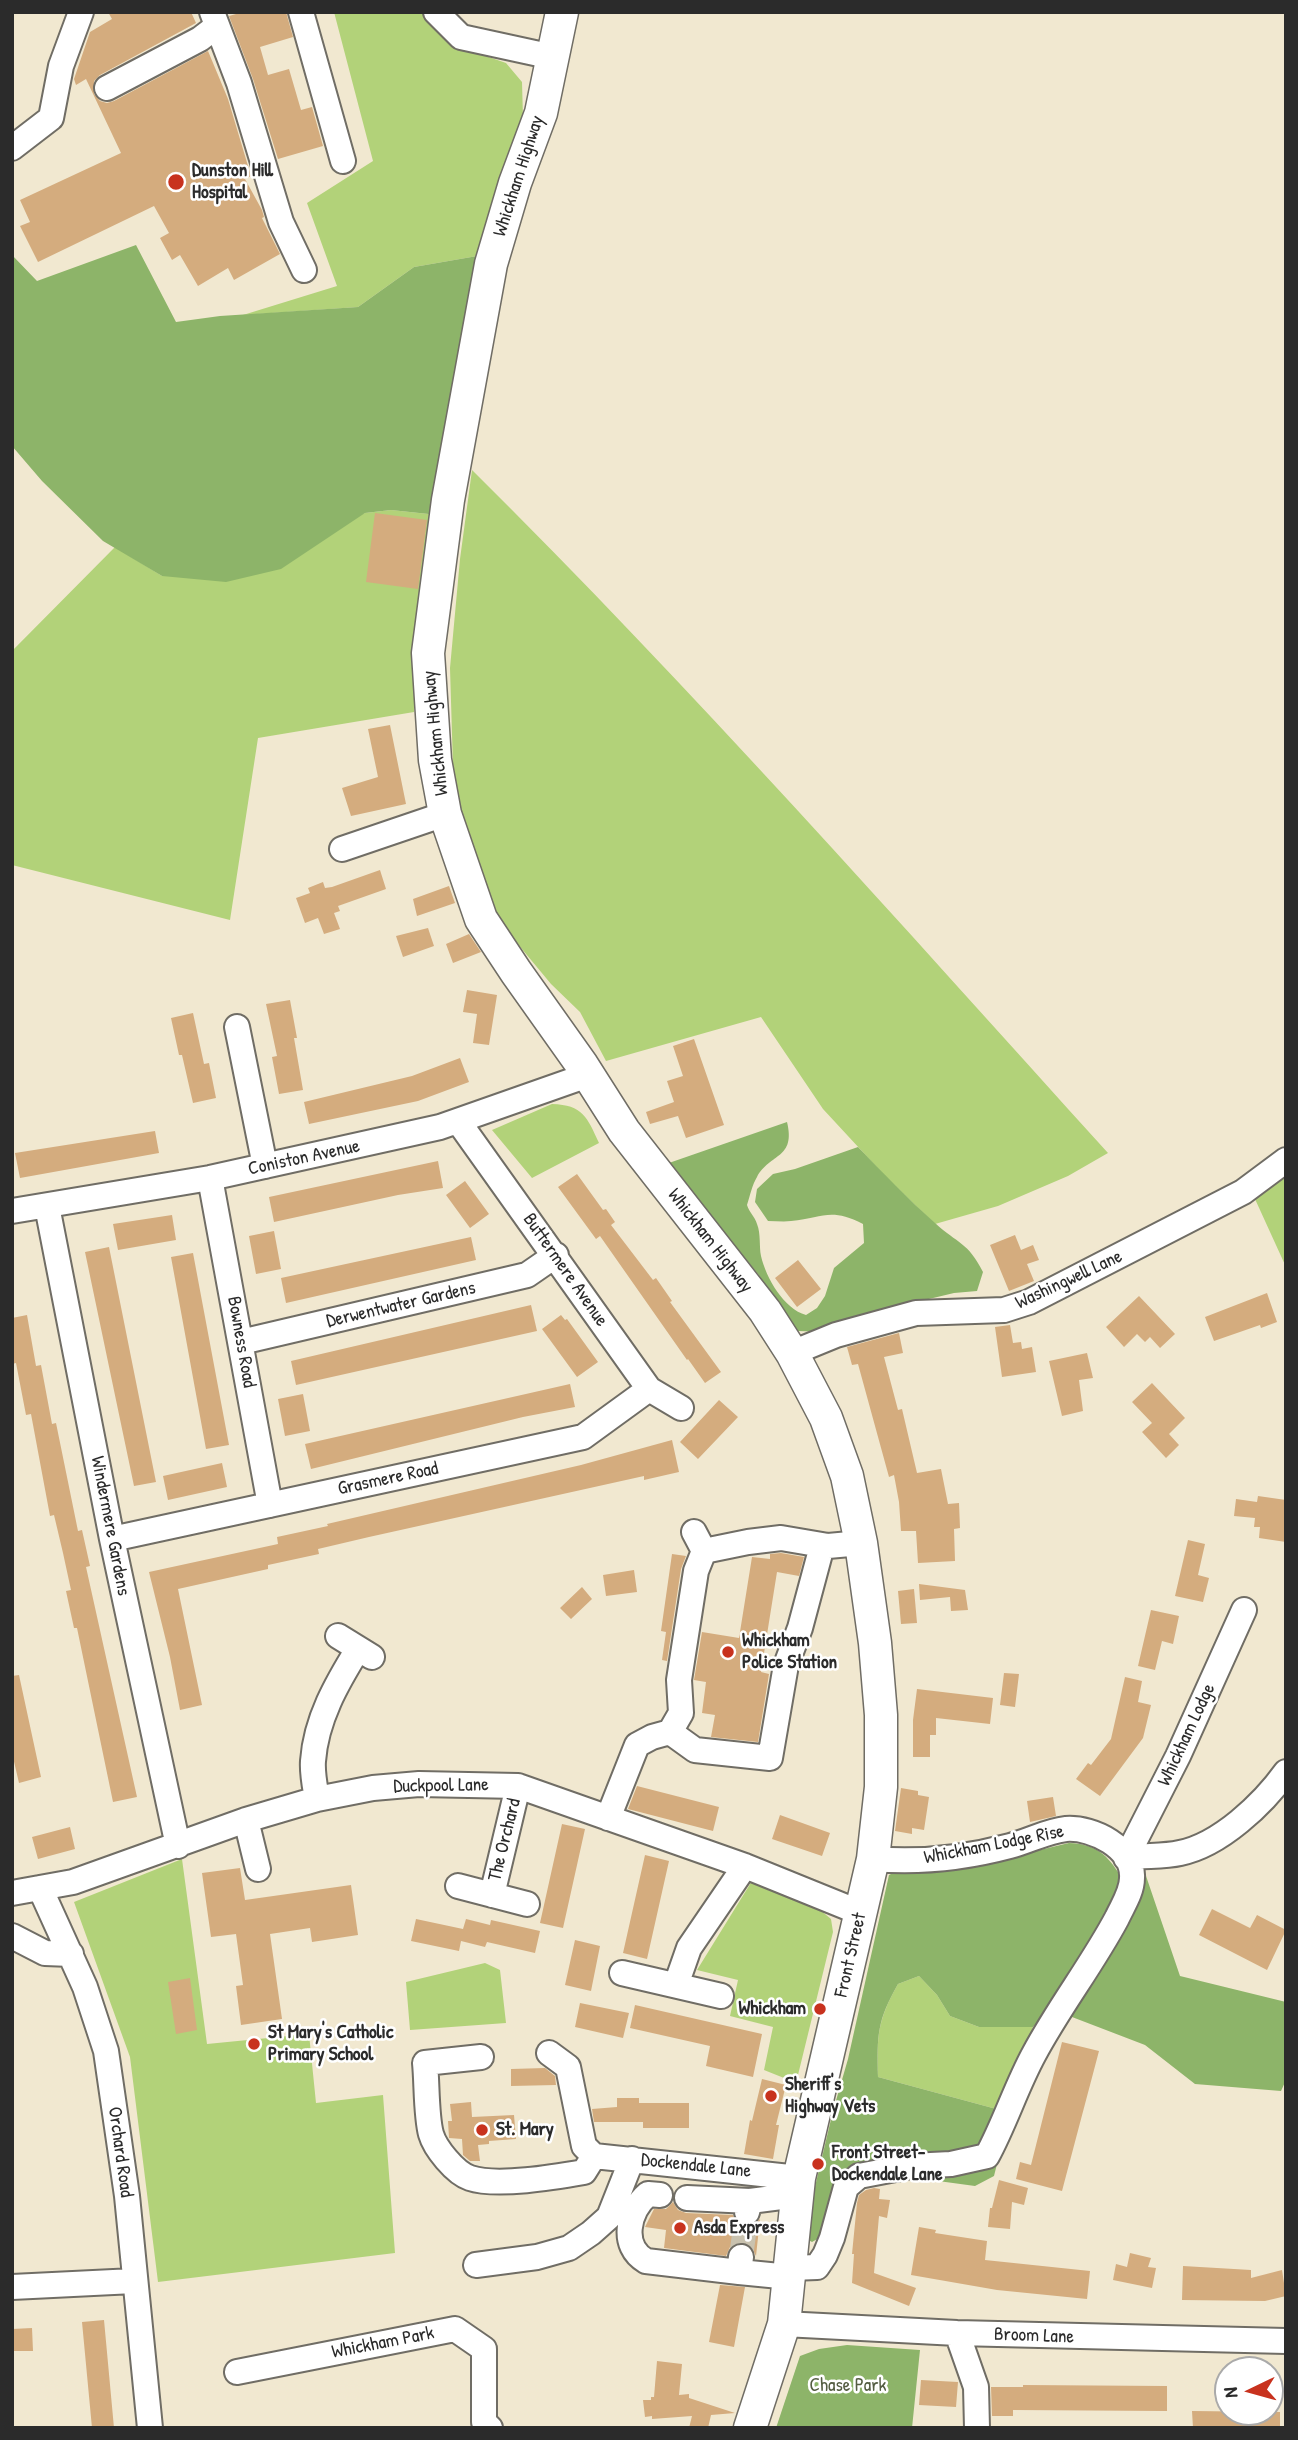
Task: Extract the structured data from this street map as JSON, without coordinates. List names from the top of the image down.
{
  "streets": {
    "main road": ["Whickham Highway", "Front Street"],
    "street": [
      "Coniston Avenue",
      "Buttermere Avenue",
      "Washingwell Lane",
      "Derwentwater Gardens",
      "Bowness Road",
      "Grasmere Road",
      "Windermere Gardens",
      "Whickham Lodge",
      "Duckpool Lane",
      "The Orchard",
      "Whickham Lodge Rise",
      "Orchard Road",
      "Dockendale Lane",
      "Broom Lane",
      "Whickham Park"
    ]
  },
  "crossings": [
    ["Whickham Highway", "Coniston Avenue"],
    ["Whickham Highway", "Washingwell Lane"],
    ["Whickham Highway", "Front Street"],
    ["Coniston Avenue", "Buttermere Avenue"],
    ["Coniston Avenue", "Bowness Road"],
    ["Coniston Avenue", "Windermere Gardens"],
    ["Buttermere Avenue", "Derwentwater Gardens"],
    ["Buttermere Avenue", "Grasmere Road"],
    ["Derwentwater Gardens", "Bowness Road"],
    ["Bowness Road", "Grasmere Road"],
    ["Grasmere Road", "Windermere Gardens"],
    ["Windermere Gardens", "Duckpool Lane"],
    ["Whickham Lodge", "Whickham Lodge Rise"],
    ["Duckpool Lane", "The Orchard"],
    ["Duckpool Lane", "Front Street"],
    ["Duckpool Lane", "Orchard Road"],
    ["Whickham Lodge Rise", "Front Street"],
    ["Front Street", "Dockendale Lane"],
    ["Front Street", "Broom Lane"]
  ],
  "parks": ["Chase Park"],
  "places": [
    "Dunston Hill Hospital",
    "Whickham Police Station",
    "Whickham",
    "St Mary's Catholic Primary School",
    "Sheriff's Highway Vets",
    "St. Mary",
    "Front Street- Dockendale Lane",
    "Asda Express"
  ],
  "north": "left"
}
